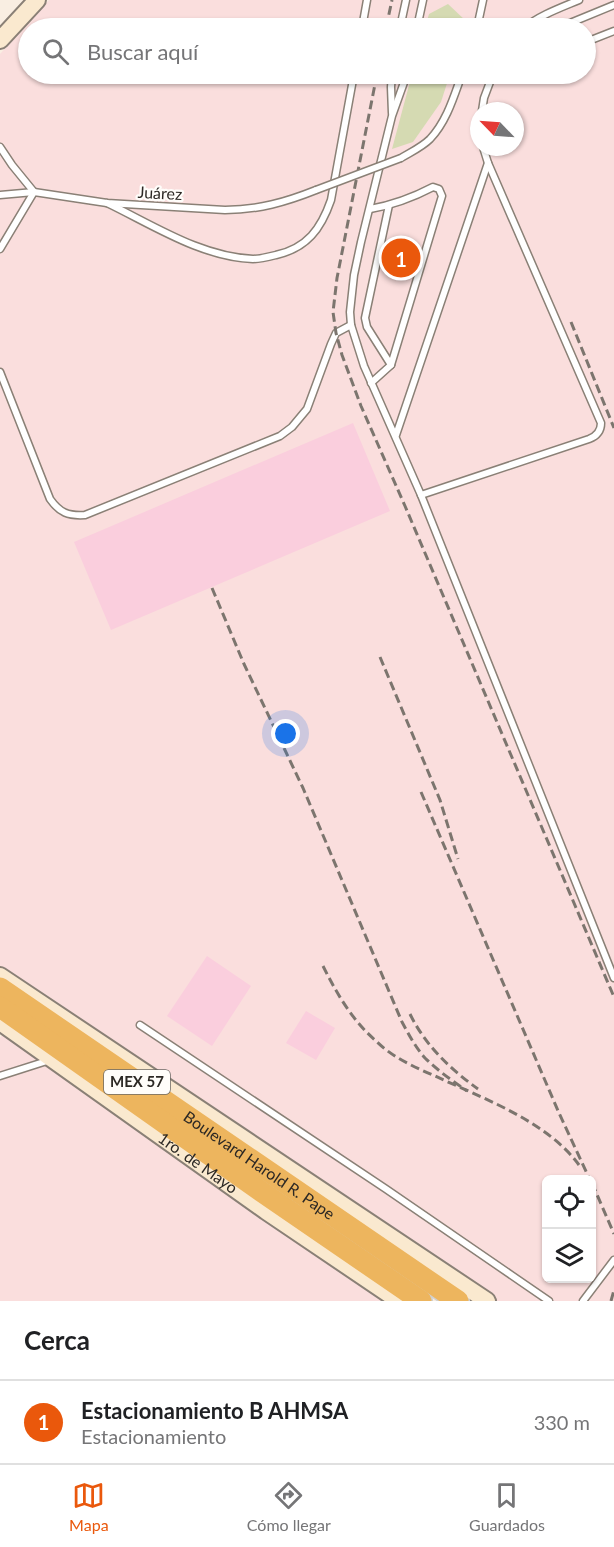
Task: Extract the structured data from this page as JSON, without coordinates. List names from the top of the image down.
{
  "streets": {
    "highway": ["MEX 57", "Boulevard Harold R. Pape"],
    "main road": ["1ro. de Mayo"],
    "lane": ["Juárez"]
  },
  "north": "top left",
  "page": {
    "search": "Buscar aquí",
    "pins": "1",
    "heading": "Cerca",
    "list": [
      {
        "mark": "1",
        "name": "Estacionamiento B AHMSA",
        "note": "Estacionamiento",
        "value": "330 m"
      }
    ],
    "nav": ["Mapa", "Cómo llegar", "Guardados"]
  }
}
